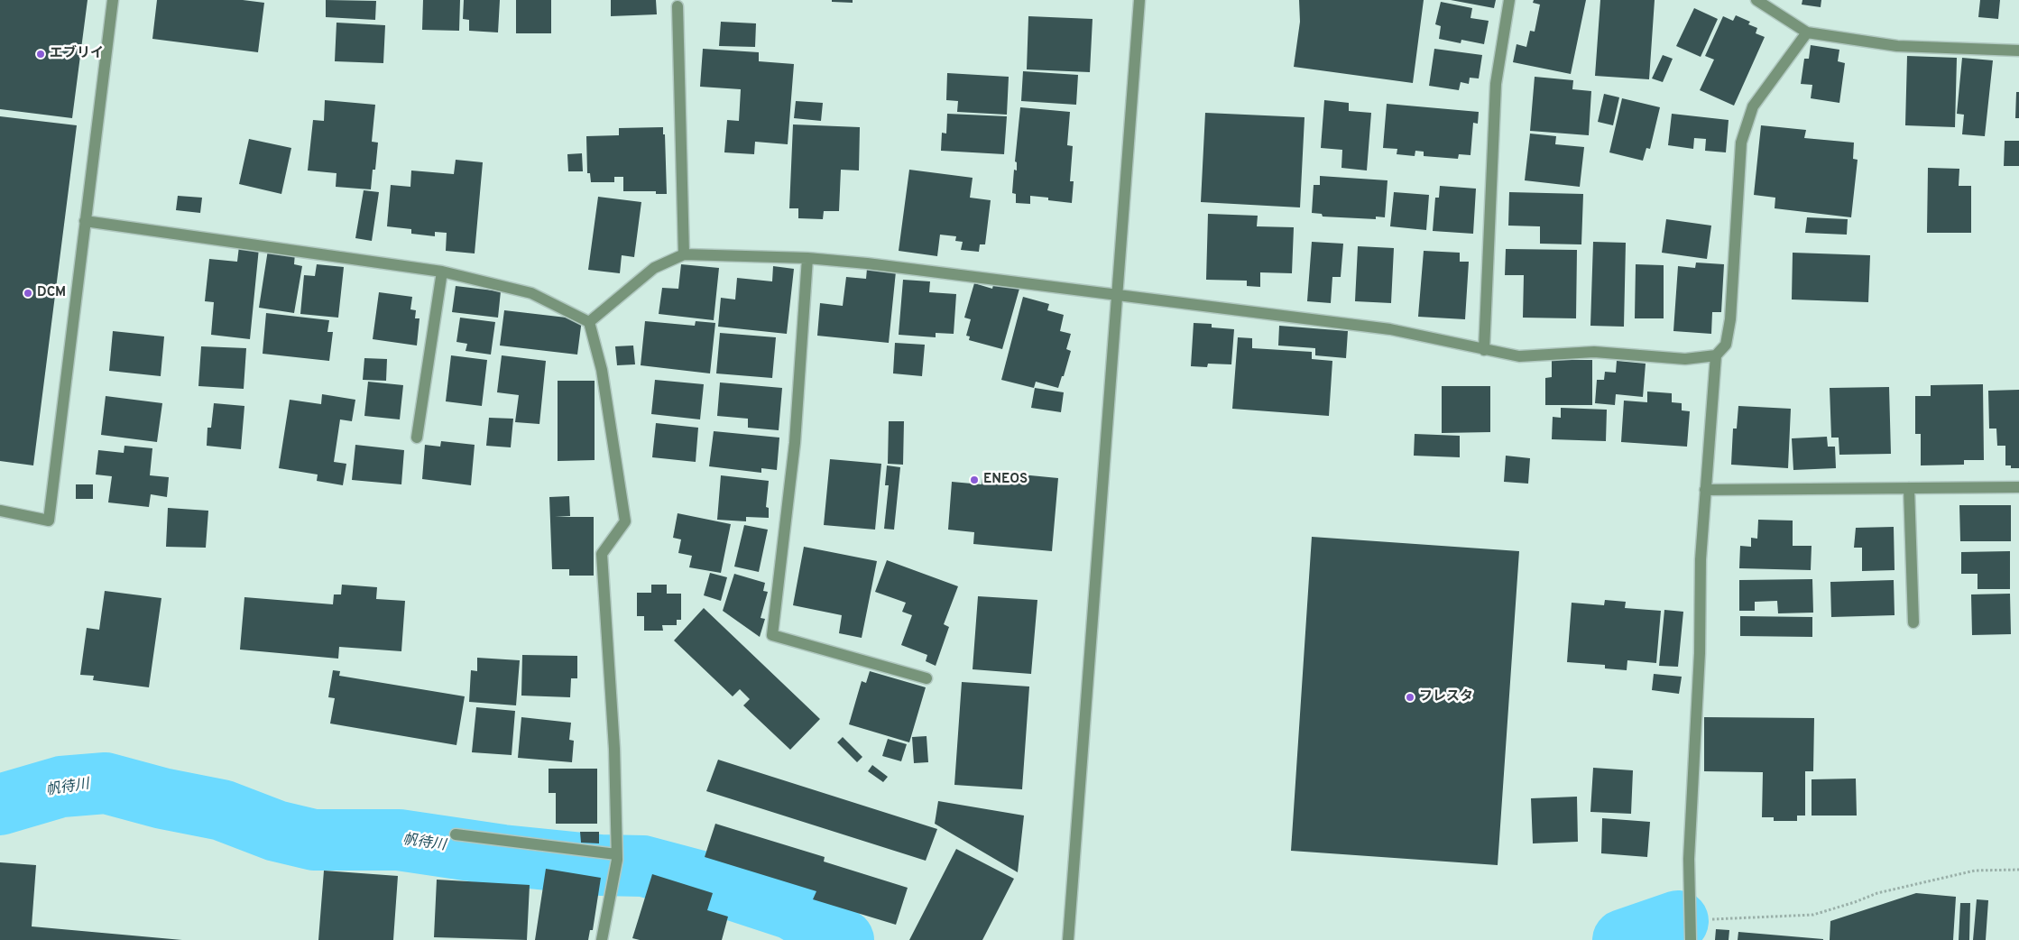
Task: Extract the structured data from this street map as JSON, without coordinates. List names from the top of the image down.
{
  "water": ["帆待川"],
  "places": [
    "エブリイ",
    "DCM",
    "ENEOS",
    "フレスタ"
  ]
}
